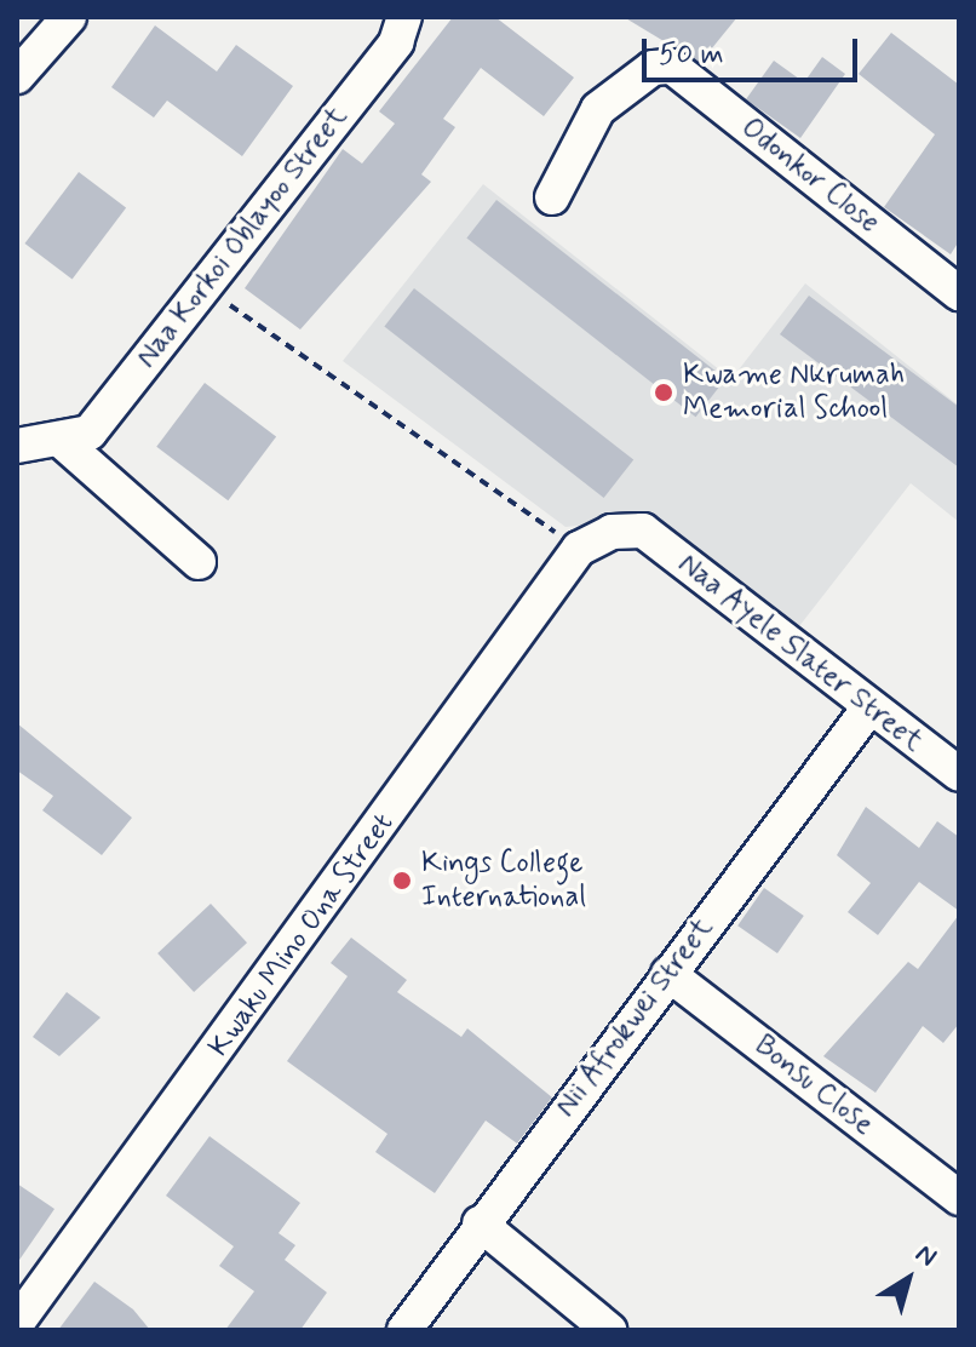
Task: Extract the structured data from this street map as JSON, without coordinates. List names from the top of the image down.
{
  "streets": {
    "street": [
      "Odonkor Close",
      "Naa Korkoi Oblayoo Street",
      "Naa Ayele Slater Street",
      "Kwaku Mino Ona Street",
      "Nii Afrokwei Street",
      "Bonsu Close"
    ]
  },
  "crossings": [
    ["Naa Ayele Slater Street", "Kwaku Mino Ona Street"],
    ["Naa Ayele Slater Street", "Nii Afrokwei Street"],
    ["Nii Afrokwei Street", "Bonsu Close"]
  ],
  "places": ["Kwame Nkrumah Memorial School", "Kings College International"],
  "scale_bar": "50 m",
  "north": "top right"
}
